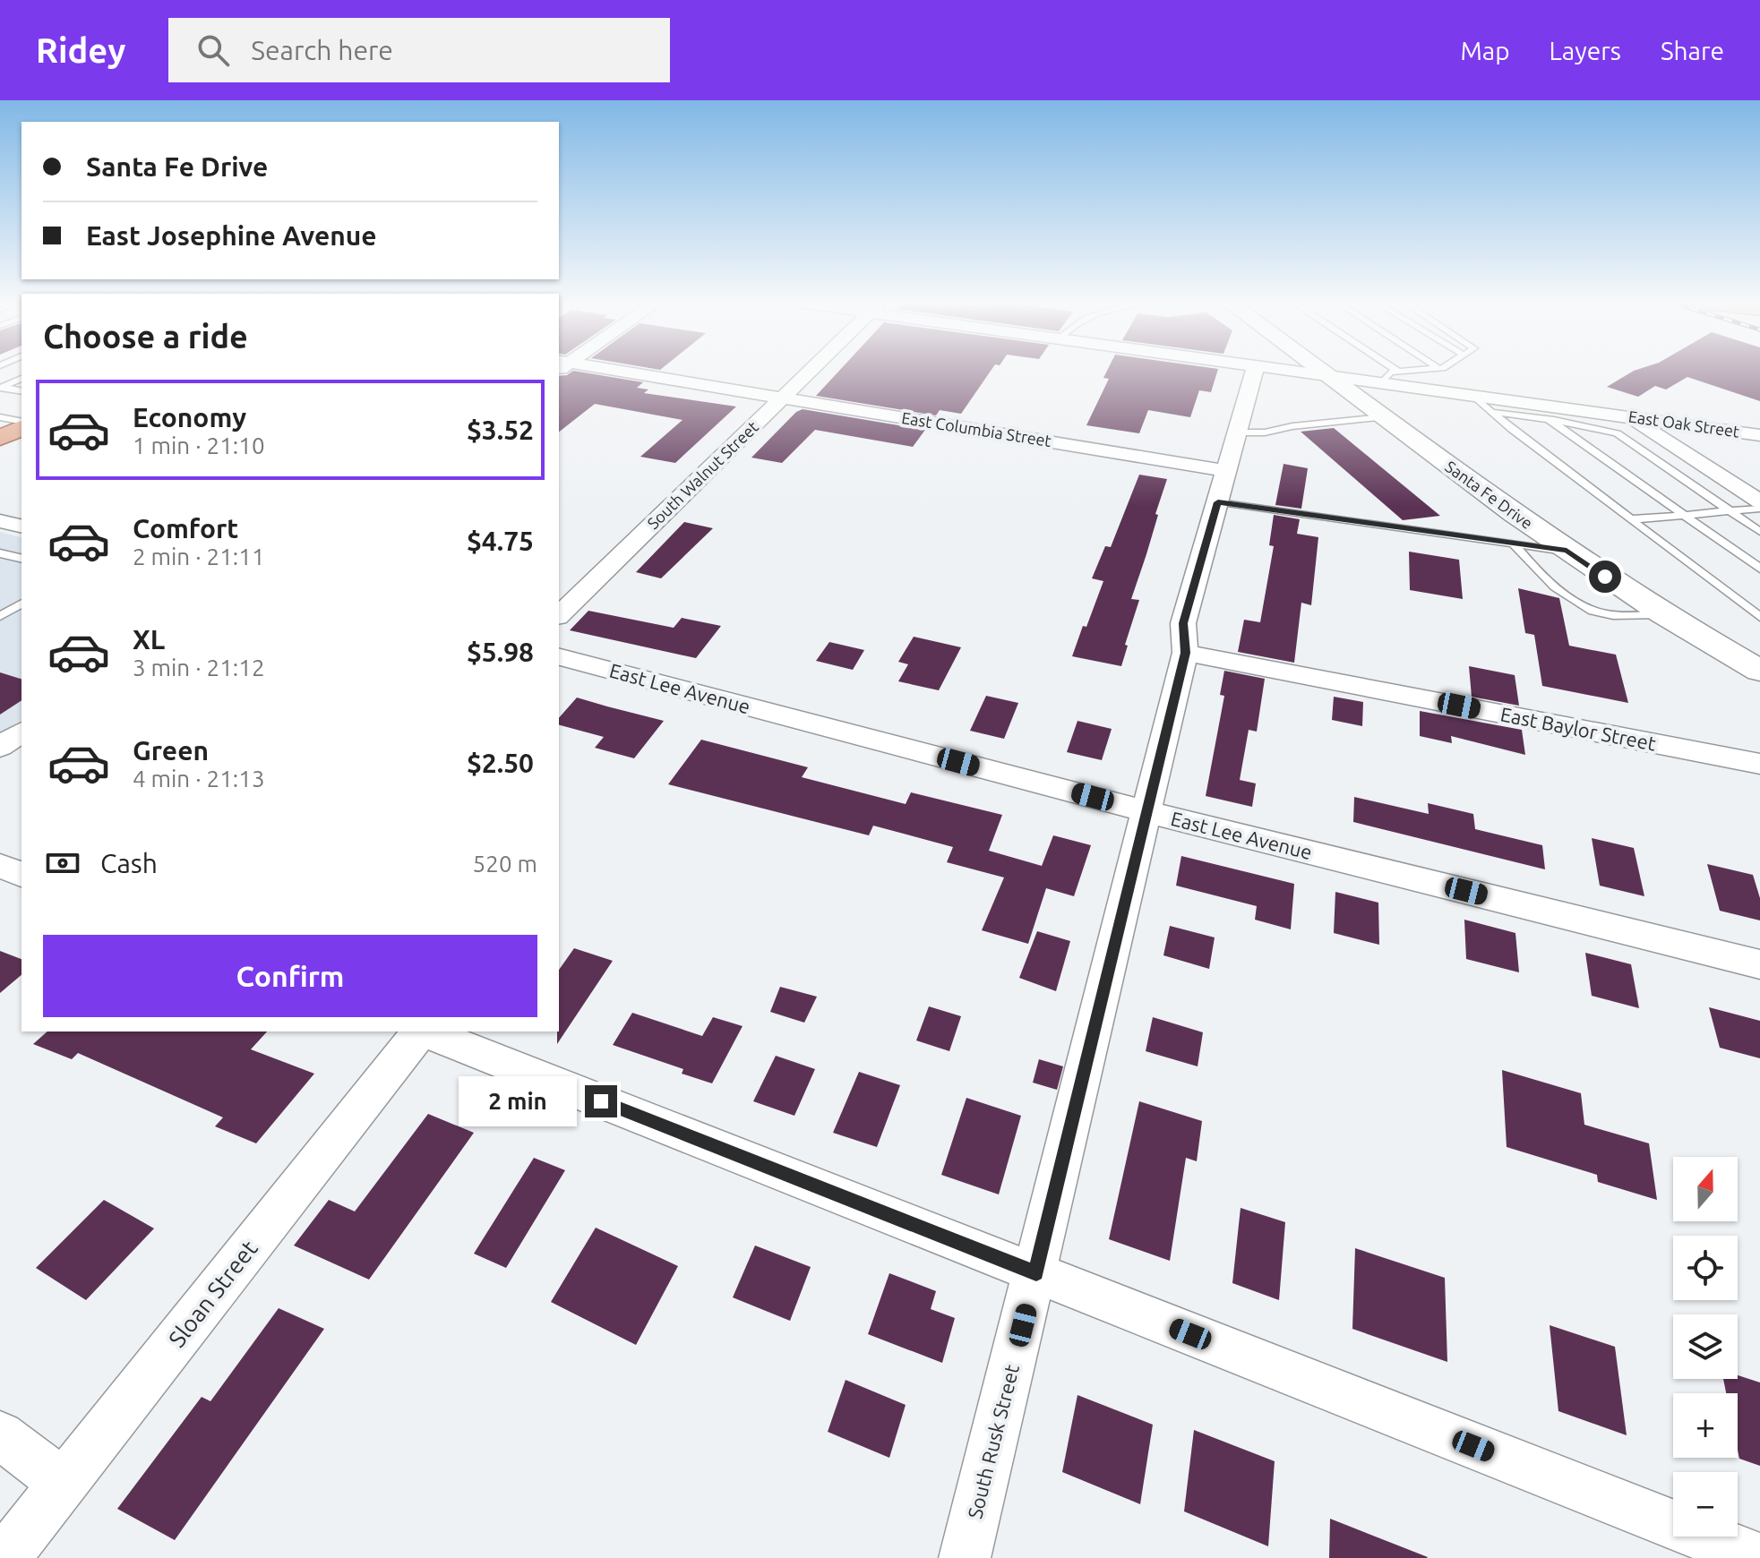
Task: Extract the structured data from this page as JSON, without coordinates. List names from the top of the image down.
{
  "streets": {
    "street": [
      "East Oak Street",
      "East Columbia Street",
      "South Walnut Street",
      "Santa Fe Drive",
      "East Lee Avenue",
      "East Baylor Street",
      "Sloan Street",
      "South Rusk Street"
    ]
  },
  "crossings": [
    ["East Oak Street", "Santa Fe Drive"],
    ["East Columbia Street", "South Walnut Street"],
    ["East Columbia Street", "South Rusk Street"],
    ["East Lee Avenue", "South Rusk Street"],
    ["East Baylor Street", "South Rusk Street"]
  ],
  "north": "top",
  "page": {
    "header": "Ridey",
    "search": "Search here",
    "nav": ["Map", "Layers", "Share"],
    "banner": ["Santa Fe Drive", "East Josephine Avenue"],
    "heading": "Choose a ride",
    "list": [
      {
        "name": "Economy",
        "note": "1 min · 21:10",
        "value": "$3.52"
      },
      {
        "name": "Comfort",
        "note": "2 min · 21:11",
        "value": "$4.75"
      },
      {
        "name": "XL",
        "note": "3 min · 21:12",
        "value": "$5.98"
      },
      {
        "name": "Green",
        "note": "4 min · 21:13",
        "value": "$2.50"
      }
    ],
    "pay": ["Cash", "520 m"],
    "buttons": "Confirm",
    "bubble": "2 min",
    "map_buttons": ["+", "−"]
  }
}
